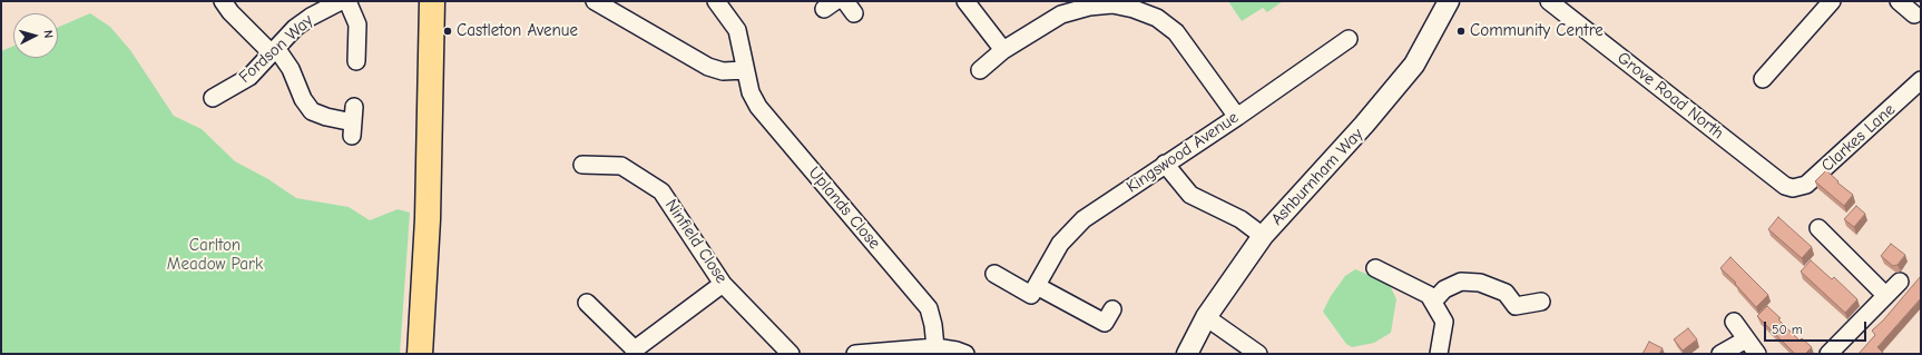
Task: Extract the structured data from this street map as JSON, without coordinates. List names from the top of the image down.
{
  "streets": {
    "street": [
      "Fordson Way",
      "Grove Road North",
      "Clarkes Lane",
      "Kingswood Avenue",
      "Ashburnham Way",
      "Uplands Close",
      "Ninfield Close"
    ]
  },
  "crossings": [
    ["Grove Road North", "Clarkes Lane"]
  ],
  "parks": ["Carlton Meadow Park"],
  "places": ["Castleton Avenue", "Community Centre"],
  "scale_bar": "50 m",
  "north": "right"
}
